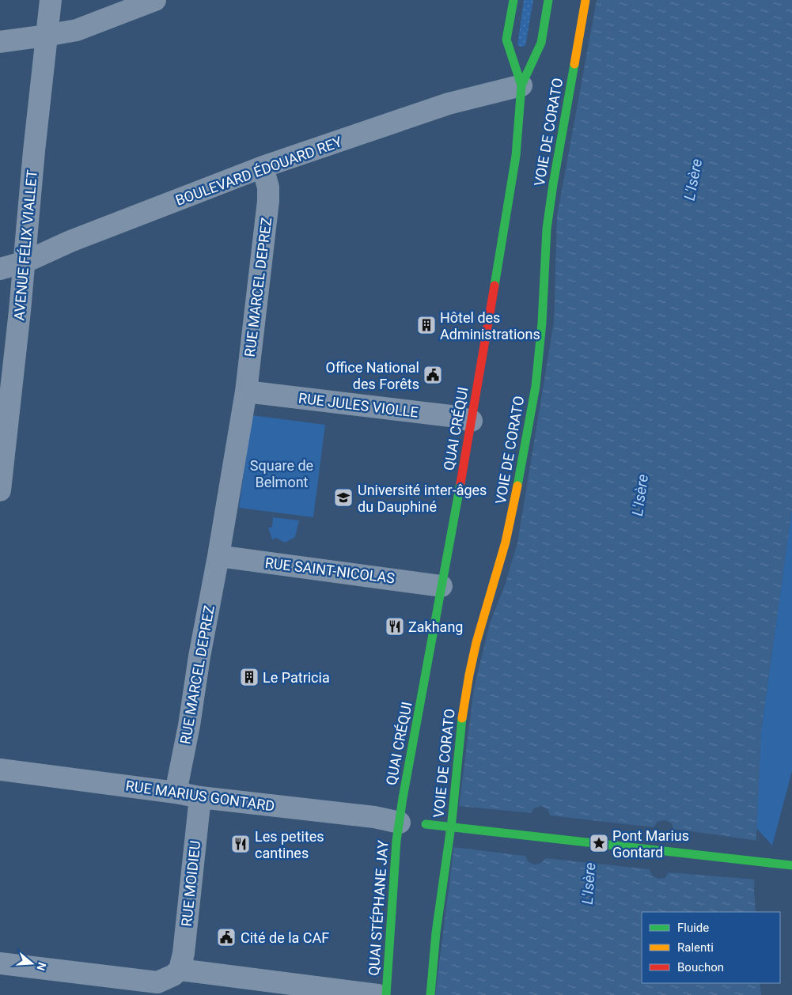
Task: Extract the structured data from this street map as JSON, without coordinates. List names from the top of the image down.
{
  "streets": {
    "street": [
      "VOIE DE CORATO",
      "BOULEVARD ÉDOUARD REY",
      "AVENUE FÉLIX VIALLET",
      "RUE MARCEL DEPREZ",
      "RUE JULES VIOLLE",
      "QUAI CRÉQUI",
      "RUE SAINT-NICOLAS",
      "RUE MARIUS GONTARD",
      "RUE MOIDIEU",
      "QUAI STÉPHANE JAY"
    ]
  },
  "crossings": [
    ["BOULEVARD ÉDOUARD REY", "AVENUE FÉLIX VIALLET"],
    ["BOULEVARD ÉDOUARD REY", "RUE MARCEL DEPREZ"],
    ["BOULEVARD ÉDOUARD REY", "QUAI CRÉQUI"],
    ["RUE MARCEL DEPREZ", "RUE JULES VIOLLE"],
    ["RUE MARCEL DEPREZ", "RUE SAINT-NICOLAS"],
    ["RUE MARCEL DEPREZ", "RUE MARIUS GONTARD"],
    ["RUE JULES VIOLLE", "QUAI CRÉQUI"],
    ["QUAI CRÉQUI", "RUE SAINT-NICOLAS"],
    ["QUAI CRÉQUI", "RUE MARIUS GONTARD"],
    ["QUAI CRÉQUI", "QUAI STÉPHANE JAY"],
    ["RUE MARIUS GONTARD", "RUE MOIDIEU"],
    ["RUE MARIUS GONTARD", "QUAI STÉPHANE JAY"]
  ],
  "water": ["L'Isère"],
  "parks": ["Square de Belmont"],
  "places": {
    "building": ["Hôtel des Administrations", "Le Patricia"],
    "public building": ["Office National des Forêts", "Cité de la CAF"],
    "school or university": ["Université inter-âges du Dauphiné"],
    "restaurant": ["Zakhang", "Les petites cantines"],
    "place": ["Pont Marius Gontard"]
  },
  "legend": ["Fluide", "Ralenti", "Bouchon"],
  "north": "right"
}
